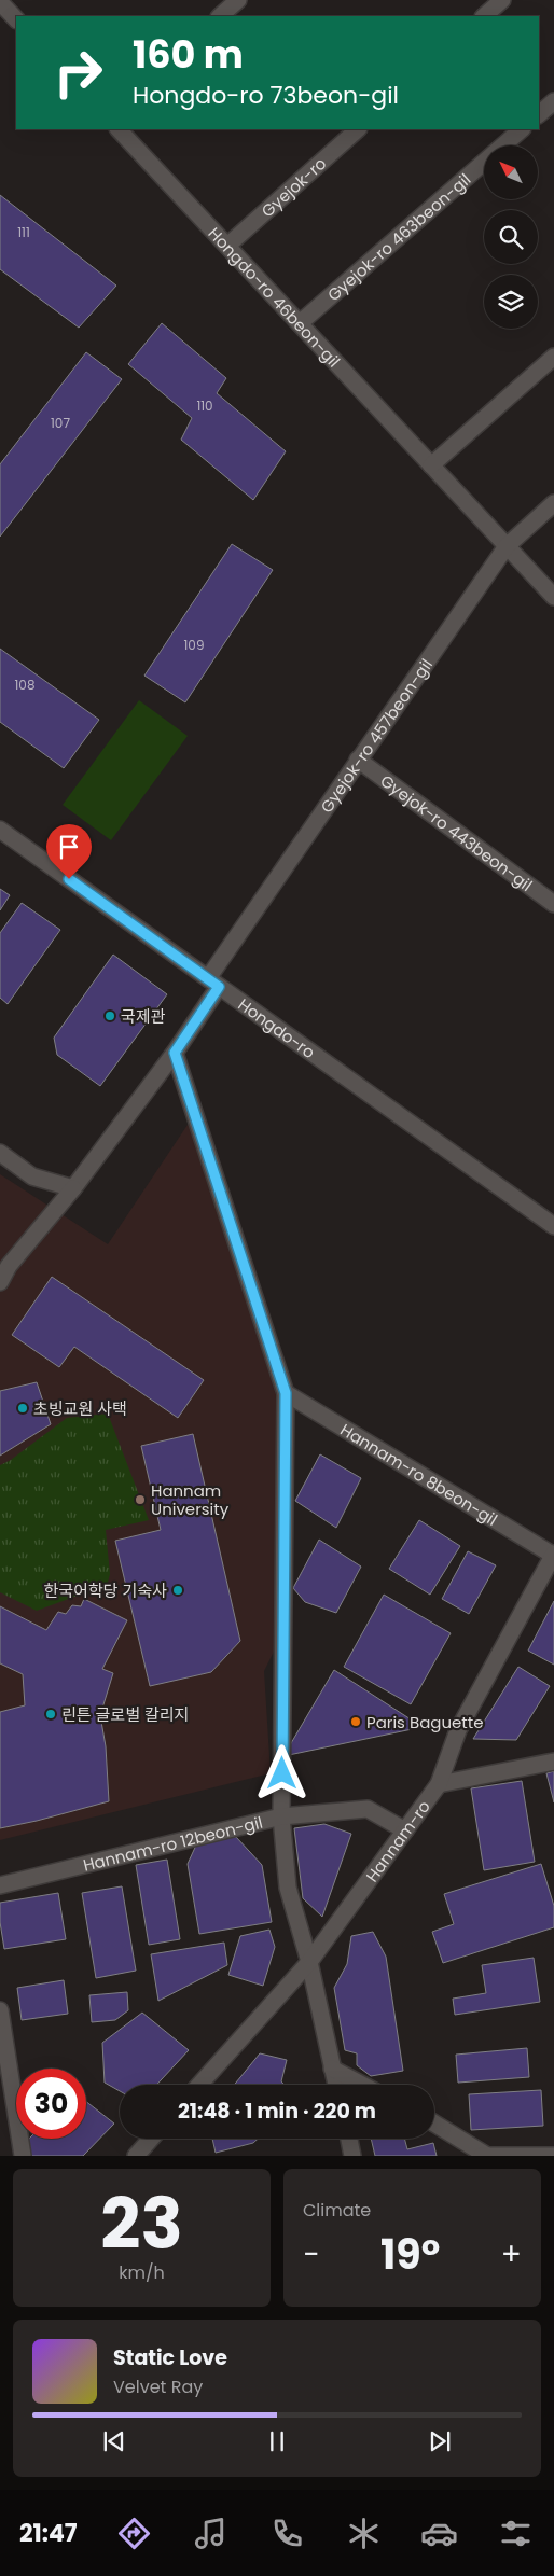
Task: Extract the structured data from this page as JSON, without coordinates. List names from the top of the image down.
{
  "streets": {
    "street": [
      "Gyejok-ro",
      "Gyejok-ro 463beon-gil",
      "Hongdo-ro 46beon-gil",
      "Gyejok-ro 457beon-gil",
      "Gyejok-ro 443beon-gil",
      "Hongdo-ro",
      "Hannam-ro 8beon-gil",
      "Hannam-ro",
      "Hannam-ro 12beon-gil"
    ]
  },
  "crossings": [
    ["Gyejok-ro", "Hongdo-ro 46beon-gil"],
    ["Gyejok-ro 463beon-gil", "Hongdo-ro 46beon-gil"],
    ["Hongdo-ro 46beon-gil", "Gyejok-ro 457beon-gil"],
    ["Gyejok-ro 457beon-gil", "Gyejok-ro 443beon-gil"],
    ["Gyejok-ro 457beon-gil", "Hongdo-ro"],
    ["Hannam-ro 8beon-gil", "Hannam-ro"],
    ["Hannam-ro", "Hannam-ro 12beon-gil"]
  ],
  "places": [
    "국제관",
    "초빙교원 사택",
    "Hannam University",
    "한국어학당 기숙사",
    "린튼 글로벌 칼리지",
    "Paris Baguette"
  ],
  "house_numbers": [
    "111",
    "110",
    "107",
    "109",
    "108"
  ],
  "north": "top left",
  "page": {
    "turn": ["160 m", "Hongdo-ro 73beon-gil"],
    "limit": "30",
    "trip": "21:48 · 1 min · 220 m",
    "tile": [
      ["23", "km/h"],
      "Climate"
    ],
    "heat": ["−", "19°", "+"],
    "song": ["Static Love", "Velvet Ray"],
    "tabs": "21:47"
  }
}
